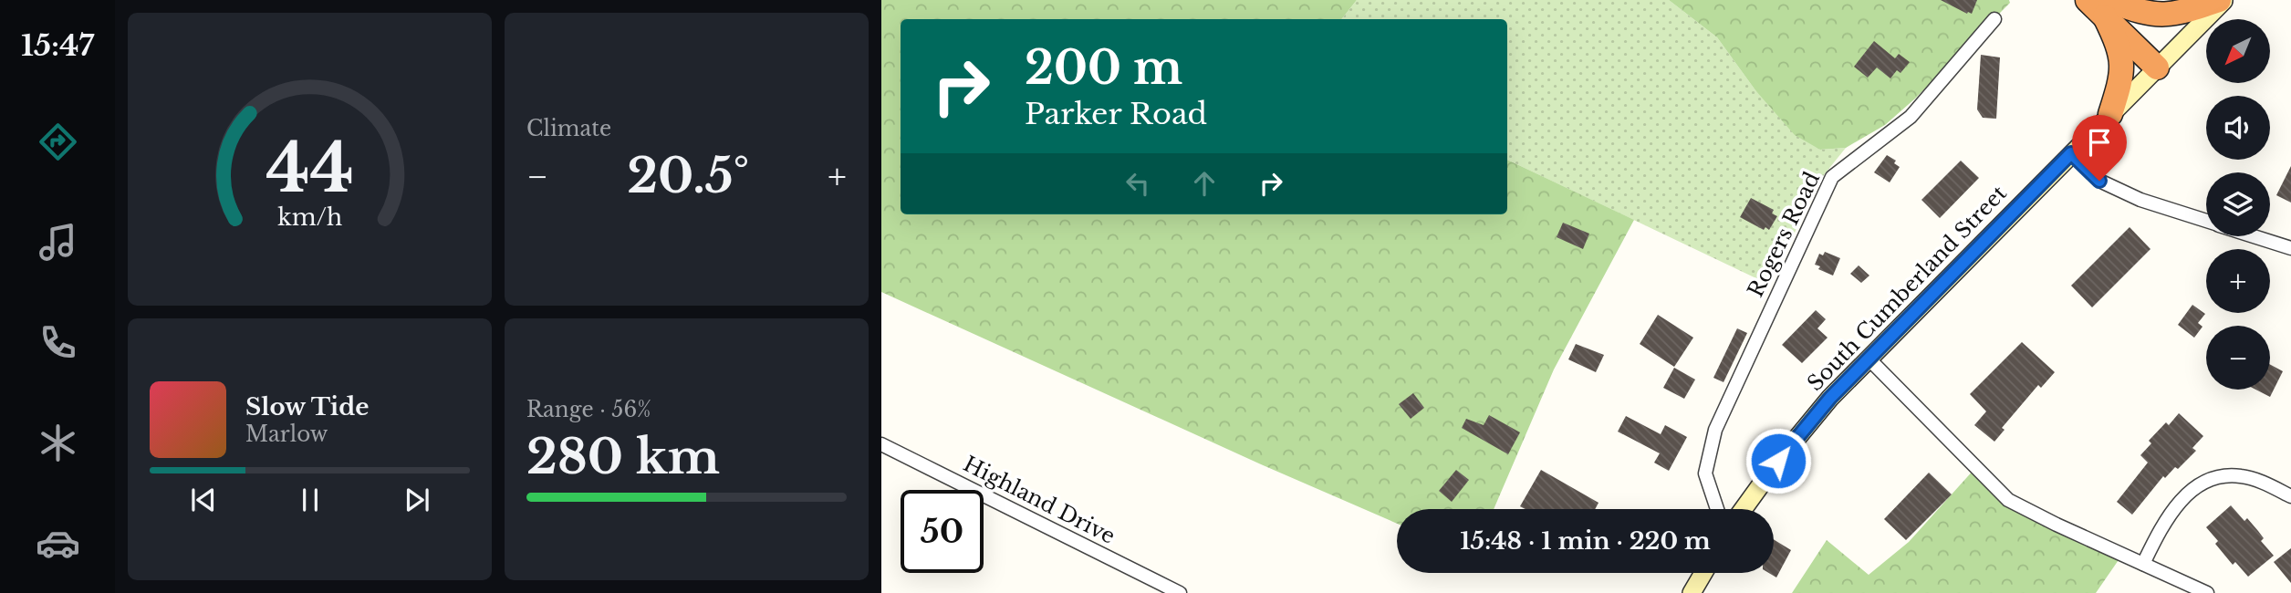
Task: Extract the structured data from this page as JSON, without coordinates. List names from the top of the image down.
{
  "streets": {
    "main road": ["South Cumberland Street"],
    "street": ["Rogers Road", "Highland Drive"]
  },
  "north": "bottom left",
  "page": {
    "tabs": "15:47",
    "tile": [
      "Climate",
      ["Range · 56%", "280 km"]
    ],
    "map_buttons": ["+", "−"],
    "turn": ["200 m", "Parker Road"],
    "heat": ["−", "20.5°", "+"],
    "song": ["Slow Tide", "Marlow"],
    "limit": "50",
    "trip": "15:48 · 1 min · 220 m",
    "gauge": ["44", "km/h"]
  }
}
